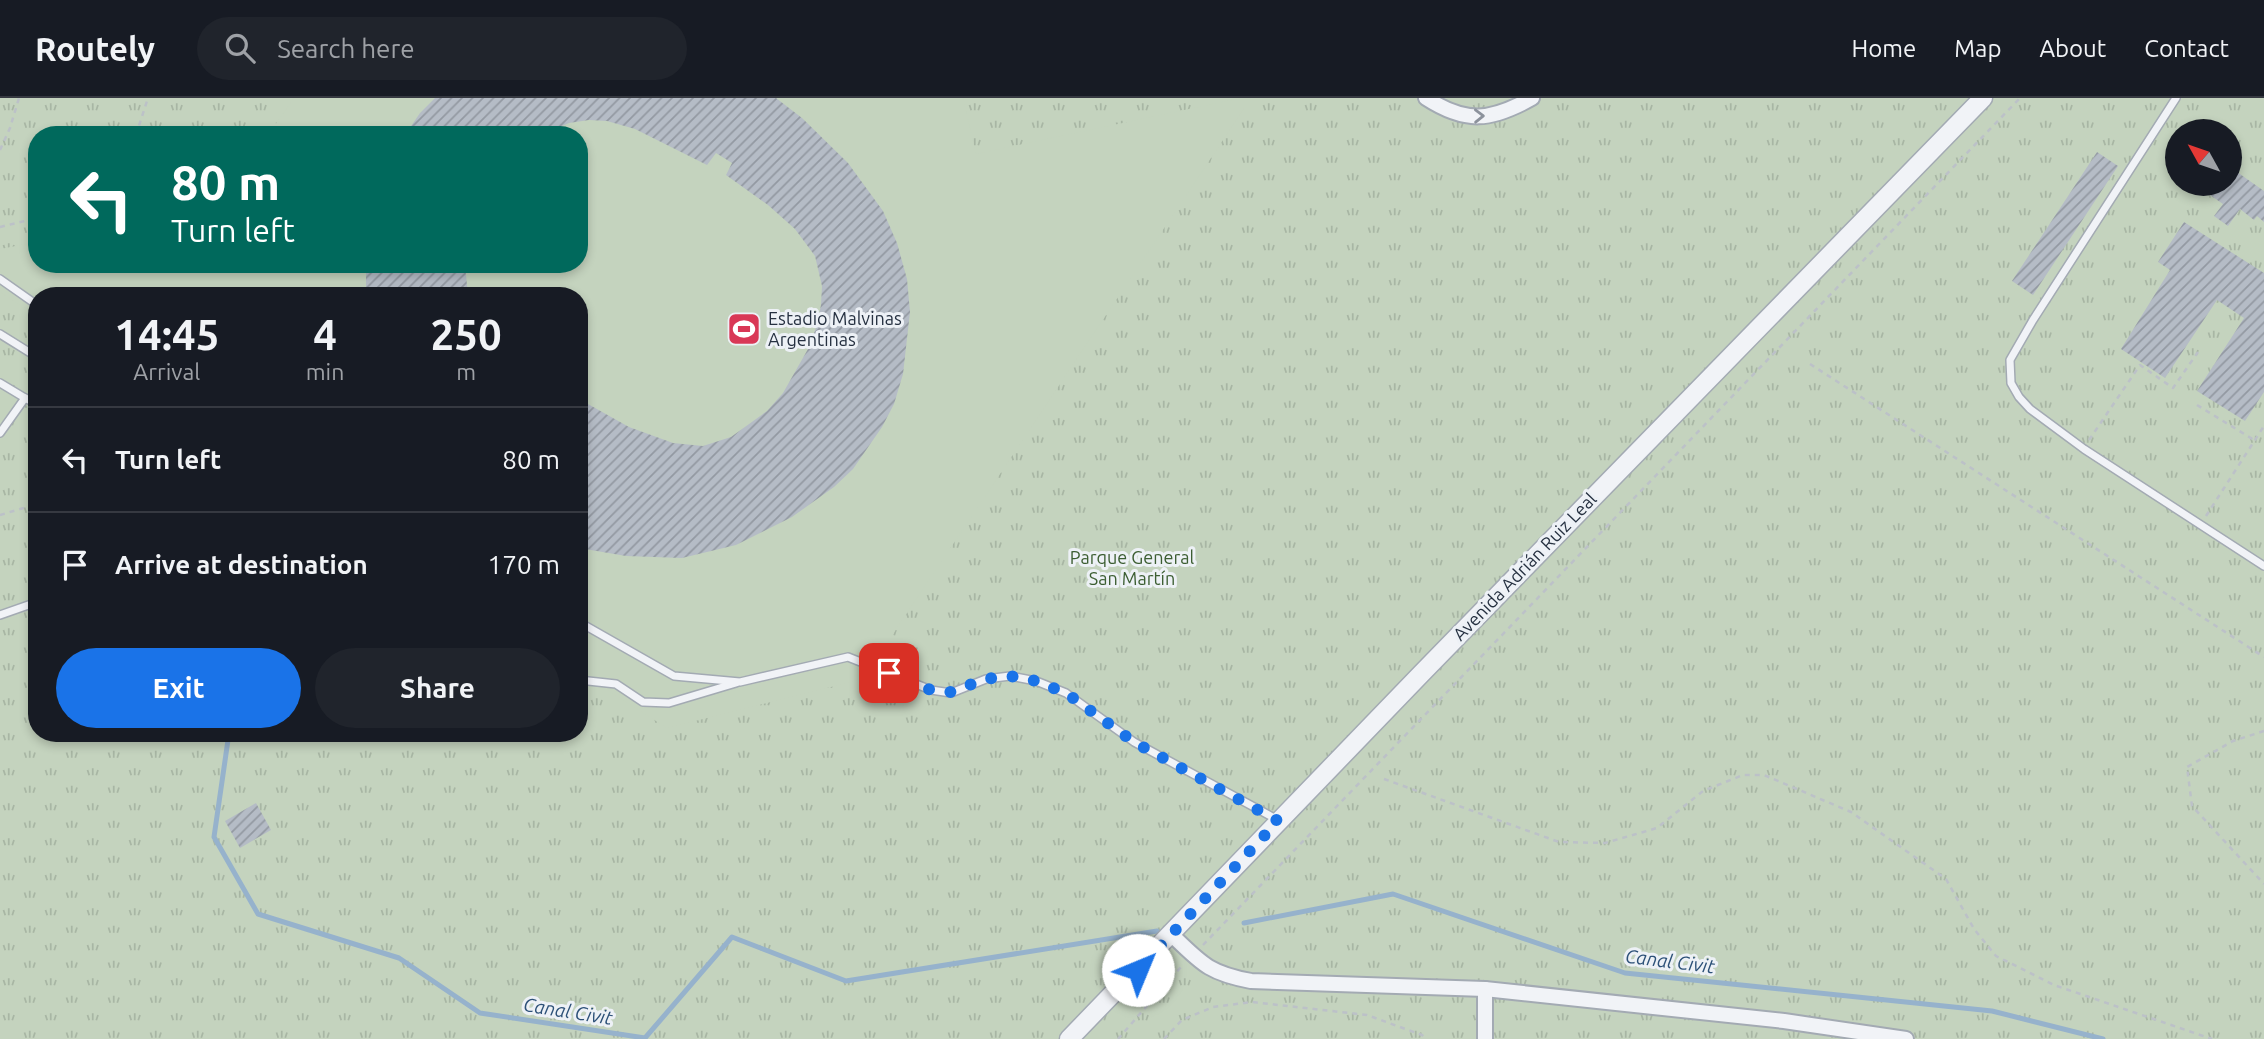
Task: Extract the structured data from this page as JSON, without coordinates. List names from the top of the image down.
{
  "streets": {
    "street": ["Avenida Adrián Ruiz Leal"]
  },
  "water": ["Canal Civit"],
  "parks": ["Parque General San Martín"],
  "places": {
    "sports": ["Estadio Malvinas Argentinas"]
  },
  "north": "top left",
  "page": {
    "header": "Routely",
    "search": "Search here",
    "nav": [
      "Home",
      "Map",
      "About",
      "Contact"
    ],
    "turn": ["80 m", "Turn left"],
    "eta": [
      "14:45",
      "Arrival",
      "4",
      "min",
      "250",
      "m"
    ],
    "list": [
      {
        "name": "Turn left",
        "value": "80 m"
      },
      {
        "name": "Arrive at destination",
        "value": "170 m"
      }
    ],
    "buttons": ["Exit", "Share"]
  }
}
